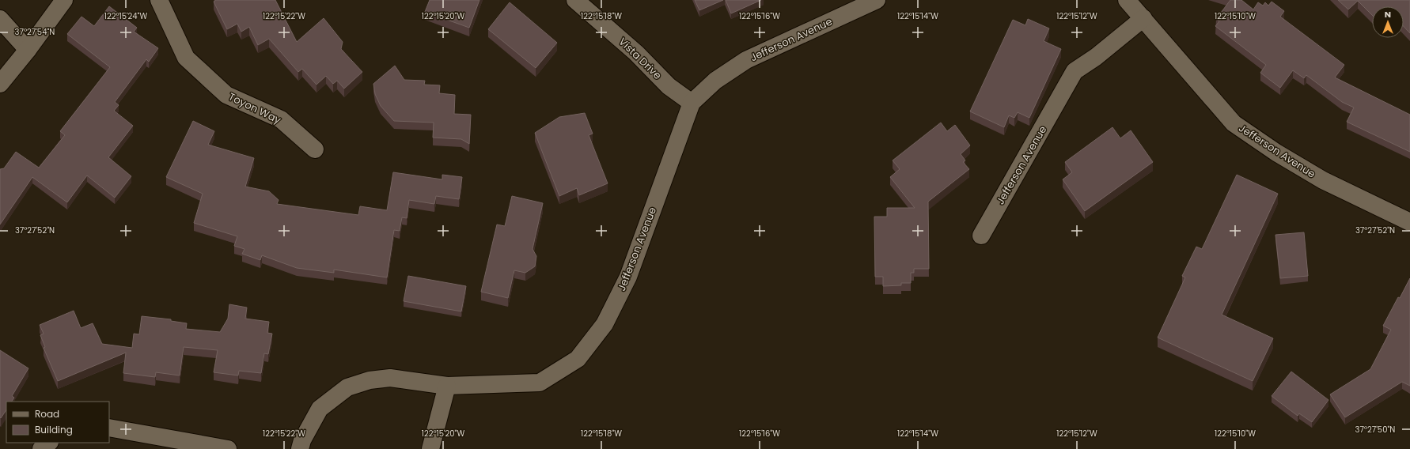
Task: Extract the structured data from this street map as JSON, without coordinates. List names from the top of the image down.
{
  "streets": {
    "street": ["Jefferson Avenue", "Vista Drive", "Toyon Way"]
  },
  "crossings": [
    ["Jefferson Avenue", "Vista Drive"]
  ],
  "legend": ["Road", "Building"],
  "north": "top",
  "coordinates": [
    "122°15'24\"W",
    "122°15'22\"W",
    "122°15'20\"W",
    "122°15'18\"W",
    "122°15'16\"W",
    "122°15'14\"W",
    "122°15'12\"W",
    "122°15'10\"W",
    "37°27'54\"N",
    "37°27'52\"N",
    "37°27'50\"N"
  ]
}
